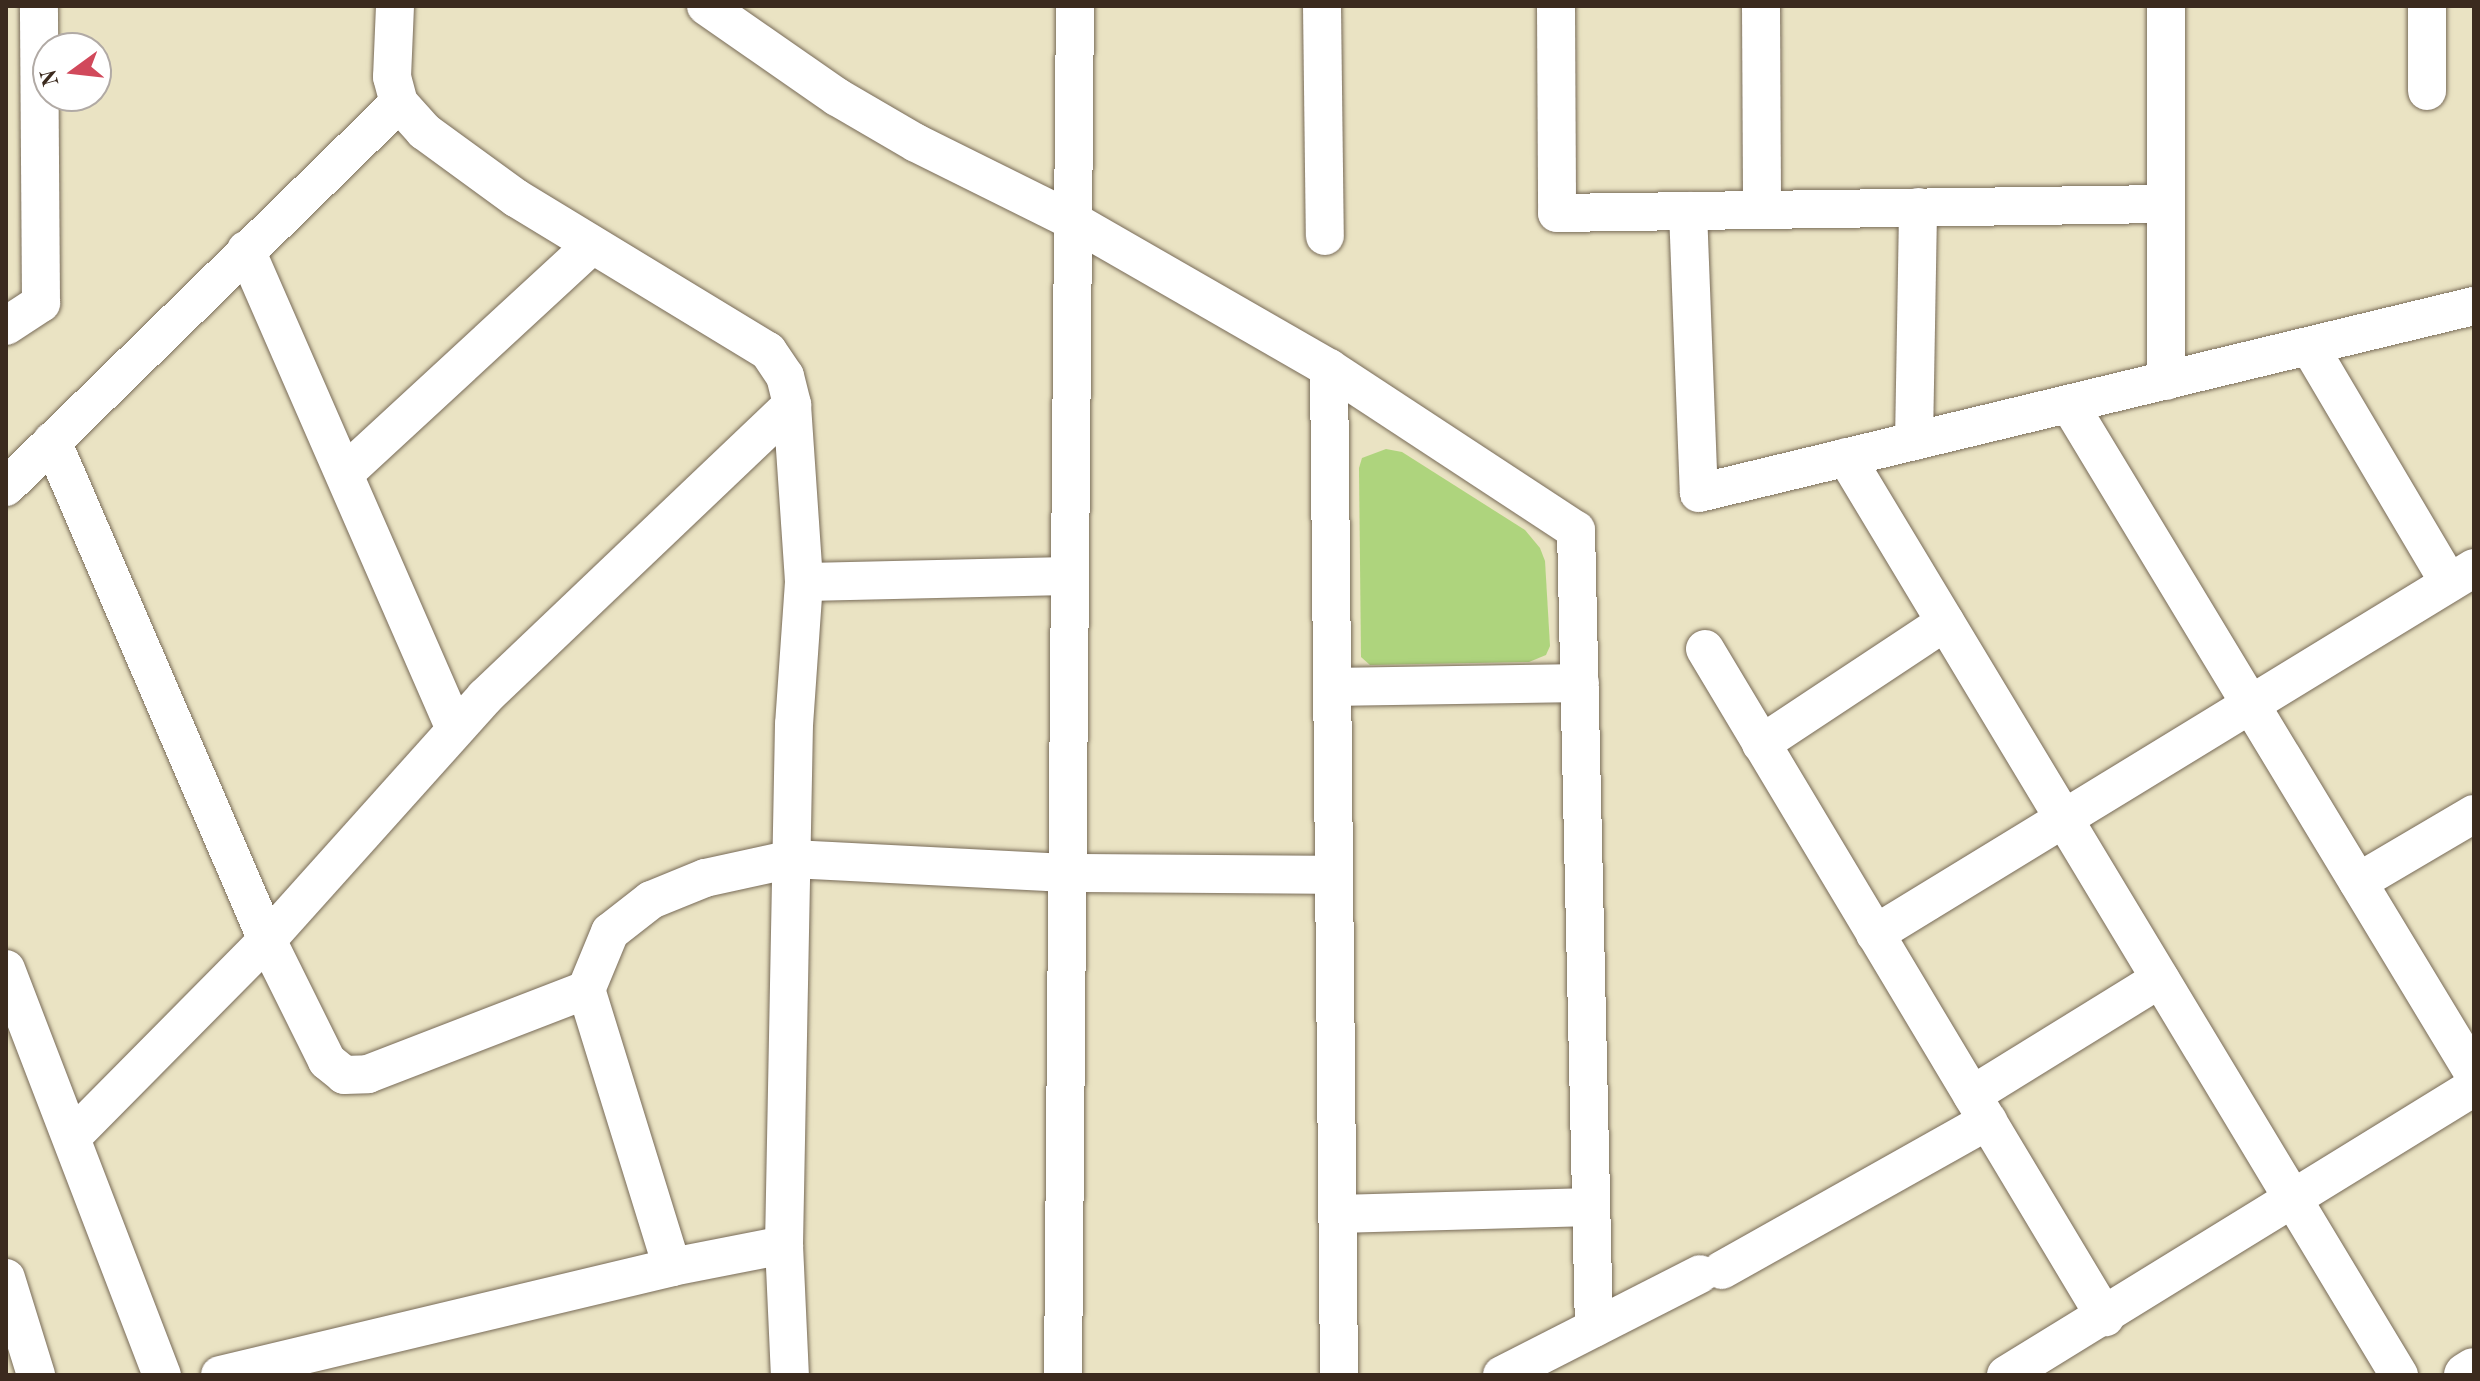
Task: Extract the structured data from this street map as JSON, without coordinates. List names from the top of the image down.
{
  "north": "left"
}
